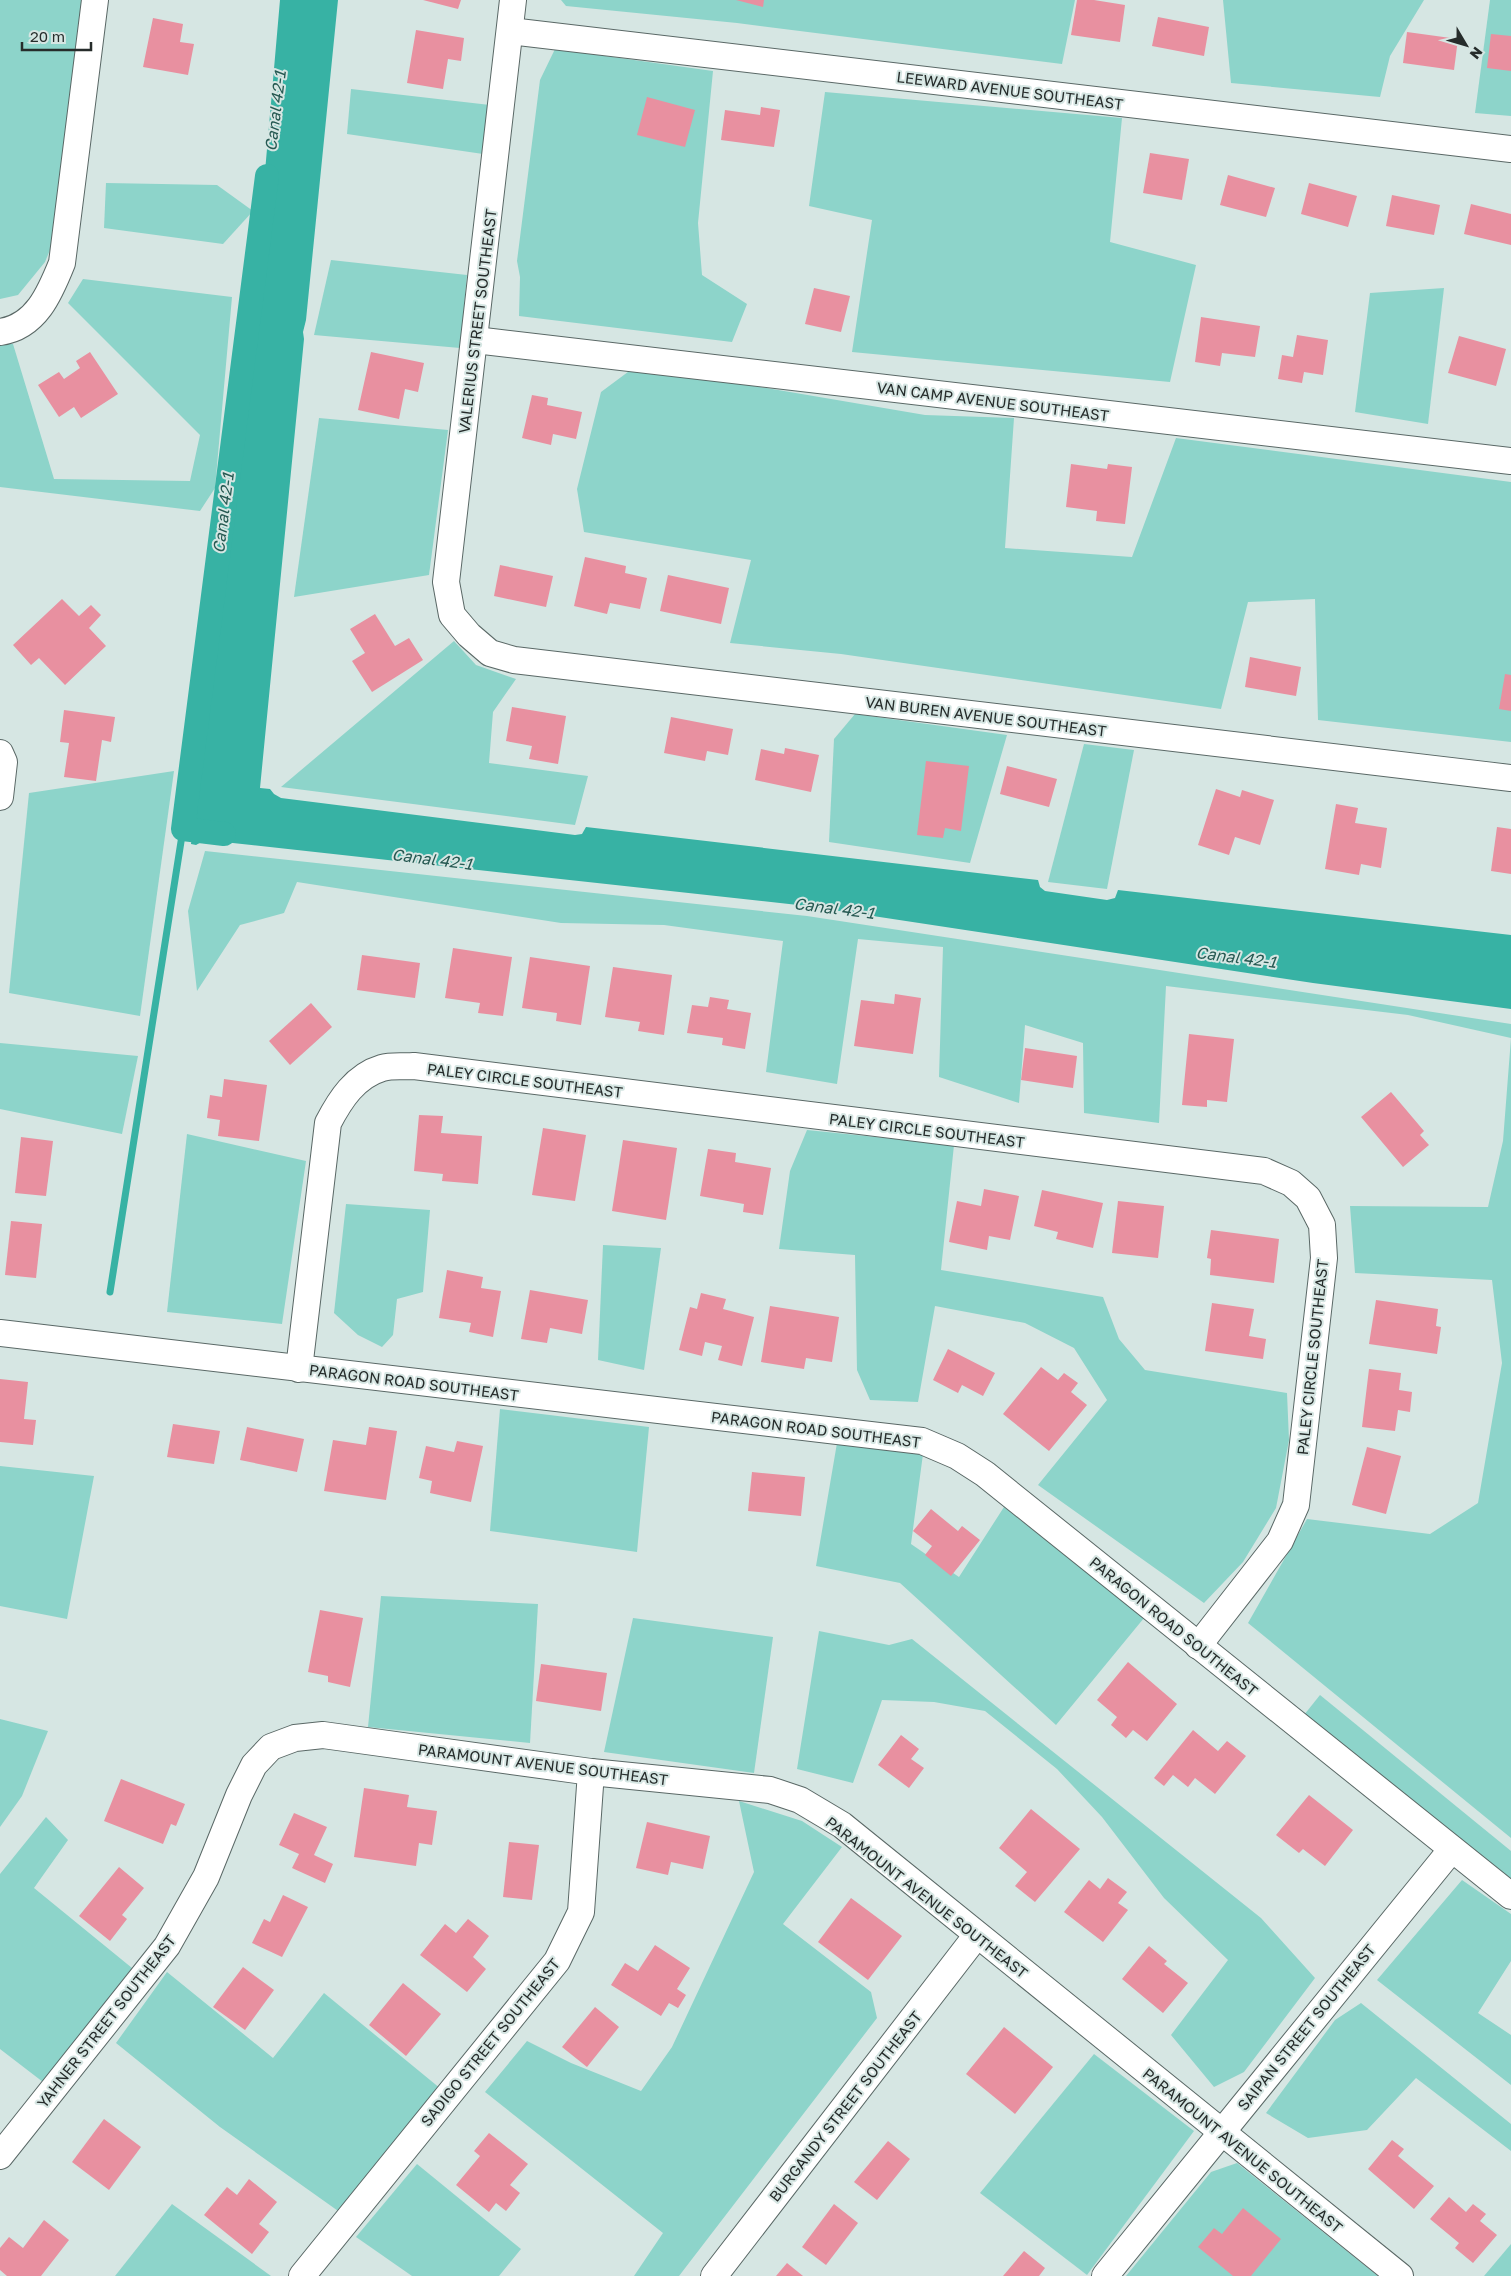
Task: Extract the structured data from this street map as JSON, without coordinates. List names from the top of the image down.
{
  "streets": {
    "street": [
      "LEEWARD AVENUE SOUTHEAST",
      "VALERIUS STREET SOUTHEAST",
      "VAN CAMP AVENUE SOUTHEAST",
      "VAN BUREN AVENUE SOUTHEAST",
      "PALEY CIRCLE SOUTHEAST",
      "PARAGON ROAD SOUTHEAST",
      "PARAMOUNT AVENUE SOUTHEAST",
      "YAHNER STREET SOUTHEAST",
      "SAIPAN STREET SOUTHEAST",
      "SADIGO STREET SOUTHEAST",
      "BURGANDY STREET SOUTHEAST"
    ]
  },
  "crossings": [
    ["LEEWARD AVENUE SOUTHEAST", "VALERIUS STREET SOUTHEAST"],
    ["VALERIUS STREET SOUTHEAST", "VAN CAMP AVENUE SOUTHEAST"],
    ["VALERIUS STREET SOUTHEAST", "VAN BUREN AVENUE SOUTHEAST"],
    ["PALEY CIRCLE SOUTHEAST", "PARAGON ROAD SOUTHEAST"],
    ["PARAGON ROAD SOUTHEAST", "SAIPAN STREET SOUTHEAST"],
    ["PARAMOUNT AVENUE SOUTHEAST", "YAHNER STREET SOUTHEAST"],
    ["PARAMOUNT AVENUE SOUTHEAST", "SAIPAN STREET SOUTHEAST"],
    ["PARAMOUNT AVENUE SOUTHEAST", "SADIGO STREET SOUTHEAST"],
    ["PARAMOUNT AVENUE SOUTHEAST", "BURGANDY STREET SOUTHEAST"]
  ],
  "water": ["Canal 42-1"],
  "scale_bar": "20 m",
  "north": "bottom right"
}
